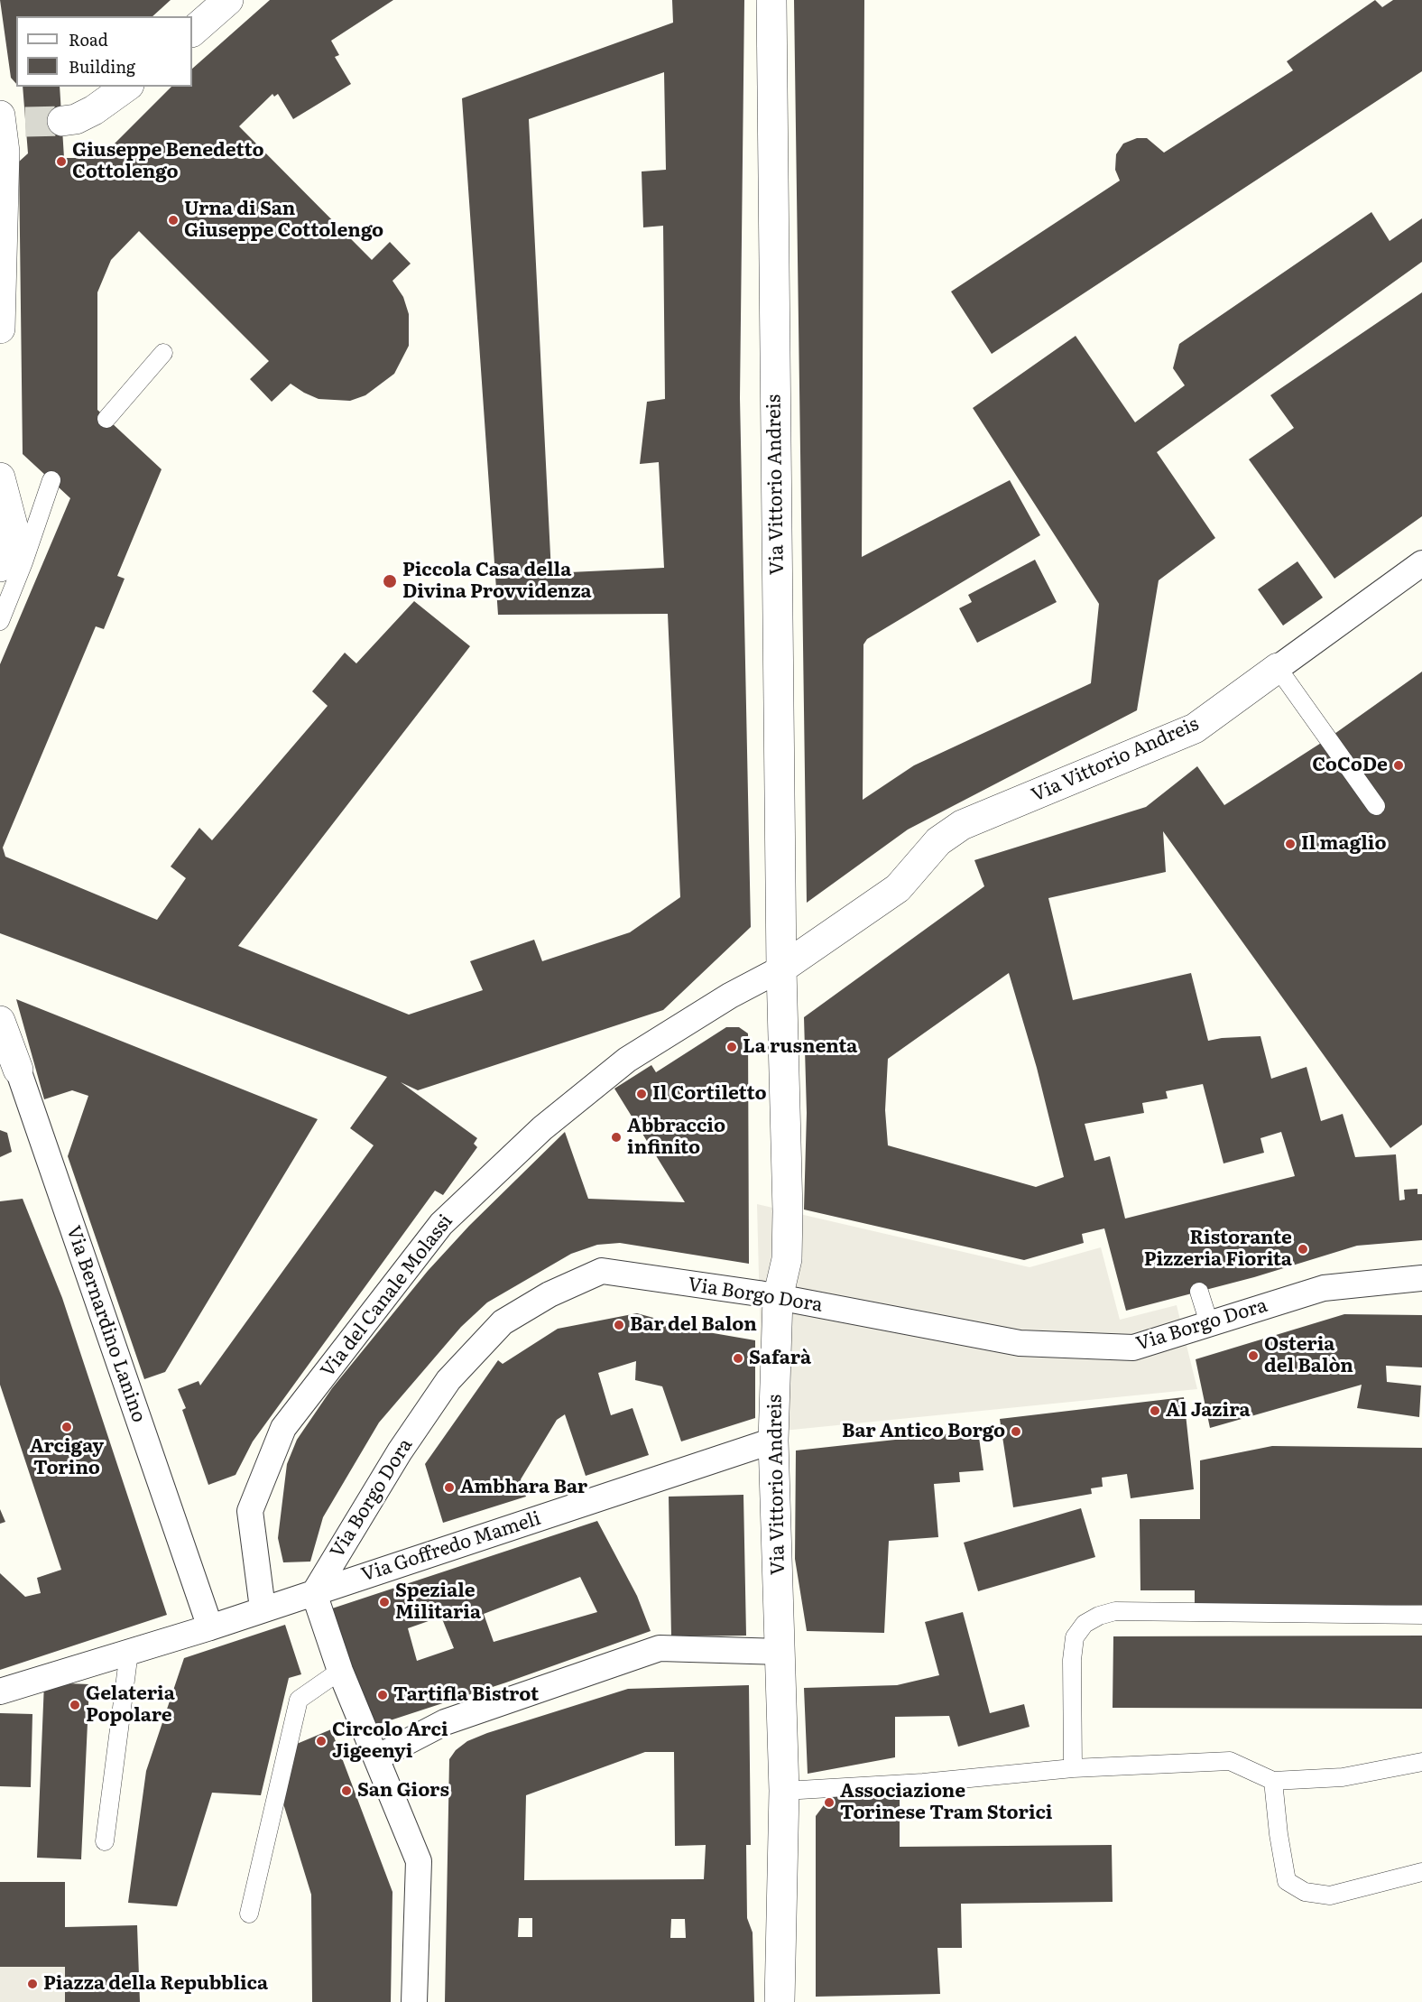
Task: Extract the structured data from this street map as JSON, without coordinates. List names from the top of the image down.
{
  "streets": {
    "street": [
      "Via Vittorio Andreis",
      "Via Borgo Dora",
      "Via del Canale Molassi",
      "Via Bernardino Lanino",
      "Via Goffredo Mameli"
    ]
  },
  "crossings": [
    ["Via Vittorio Andreis", "Via Borgo Dora"],
    ["Via Vittorio Andreis", "Via del Canale Molassi"],
    ["Via Vittorio Andreis", "Via Goffredo Mameli"],
    ["Via Borgo Dora", "Via Goffredo Mameli"],
    ["Via del Canale Molassi", "Via Goffredo Mameli"],
    ["Via Bernardino Lanino", "Via Goffredo Mameli"]
  ],
  "places": [
    "Giuseppe Benedetto Cottolengo",
    "Urna di San Giuseppe Cottolengo",
    "Piccola Casa della Divina Provvidenza",
    "CoCoDe",
    "Il maglio",
    "La rusnenta",
    "Il Cortiletto",
    "Abbraccio infinito",
    "Ristorante Pizzeria Fiorita",
    "Bar del Balon",
    "Osteria del Balòn",
    "Safarà",
    "Al Jazira",
    "Arcigay Torino",
    "Bar Antico Borgo",
    "Ambhara Bar",
    "Speziale Militaria",
    "Tartifla Bistrot",
    "Gelateria Popolare",
    "Circolo Arci Jigeenyi",
    "San Giors",
    "Associazione Torinese Tram Storici",
    "Piazza della Repubblica"
  ],
  "legend": ["Road", "Building"]
}
